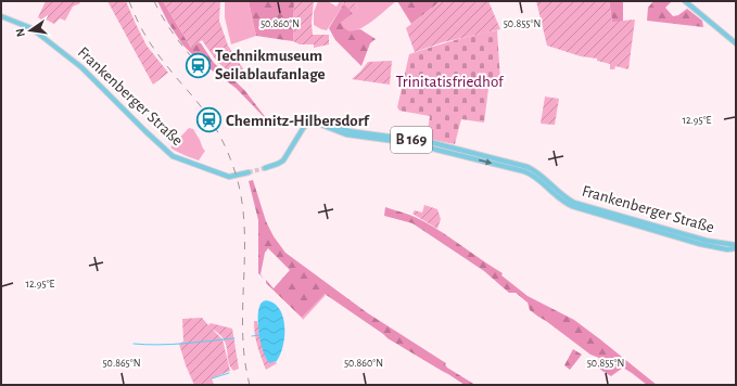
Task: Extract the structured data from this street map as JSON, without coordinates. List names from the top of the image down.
{
  "streets": {
    "main road": ["Frankenberger Straße", "B 169"]
  },
  "parks": ["Trinitatisfriedhof"],
  "places": {
    "station": ["Technikmuseum Seilablaufanlage", "Chemnitz-Hilbersdorf"]
  },
  "north": "left",
  "coordinates": [
    "50.860°N",
    "50.855°N",
    "12.95°E",
    "50.865°N"
  ]
}
